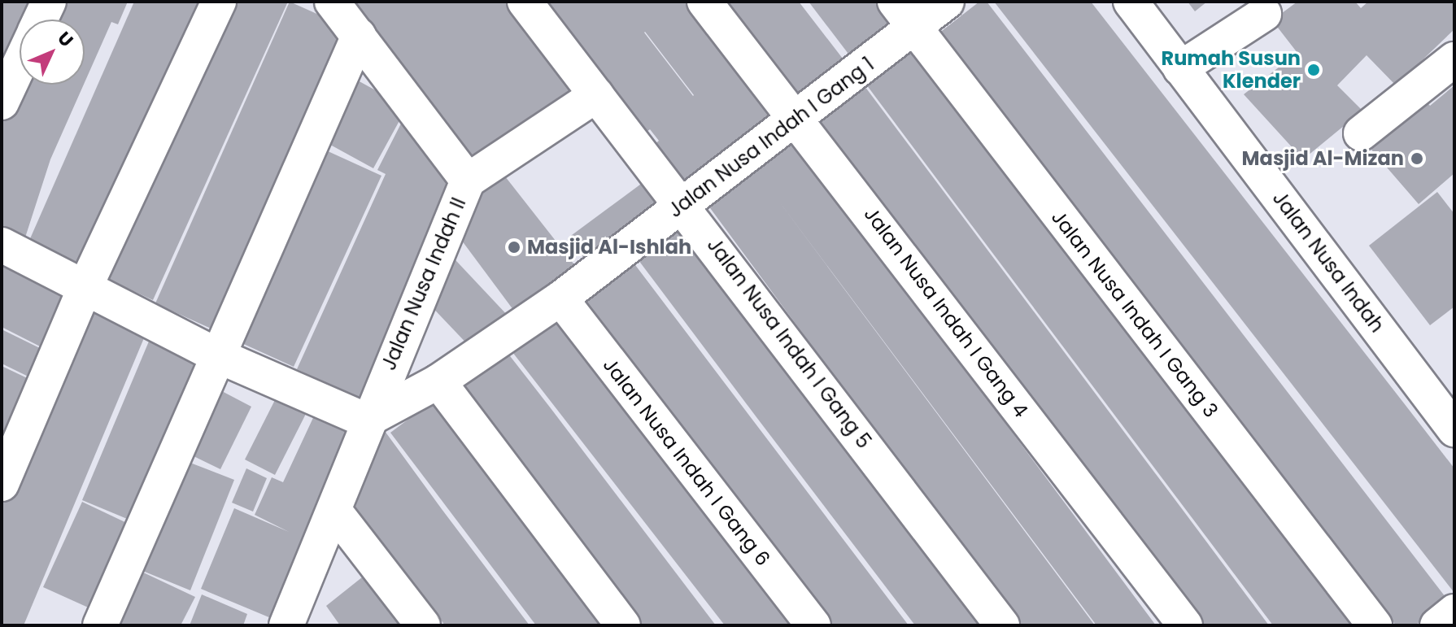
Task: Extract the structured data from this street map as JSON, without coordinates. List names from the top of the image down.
{
  "streets": {
    "street": [
      "Jalan Nusa Indah I Gang 1",
      "Jalan Nusa Indah",
      "Jalan Nusa Indah II",
      "Jalan Nusa Indah I Gang 4",
      "Jalan Nusa Indah I Gang 3",
      "Jalan Nusa Indah I Gang 5",
      "Jalan Nusa Indah I Gang 6"
    ]
  },
  "crossings": [
    ["Jalan Nusa Indah I Gang 1", "Jalan Nusa Indah II"],
    ["Jalan Nusa Indah I Gang 1", "Jalan Nusa Indah I Gang 4"],
    ["Jalan Nusa Indah I Gang 1", "Jalan Nusa Indah I Gang 3"],
    ["Jalan Nusa Indah I Gang 1", "Jalan Nusa Indah I Gang 5"],
    ["Jalan Nusa Indah I Gang 1", "Jalan Nusa Indah I Gang 6"],
    ["Jalan Nusa Indah II", "Jalan Nusa Indah I Gang 5"]
  ],
  "places": ["Rumah Susun Klender", "Masjid Al-Mizan", "Masjid Al-Ishlah"],
  "north": "top right"
}
